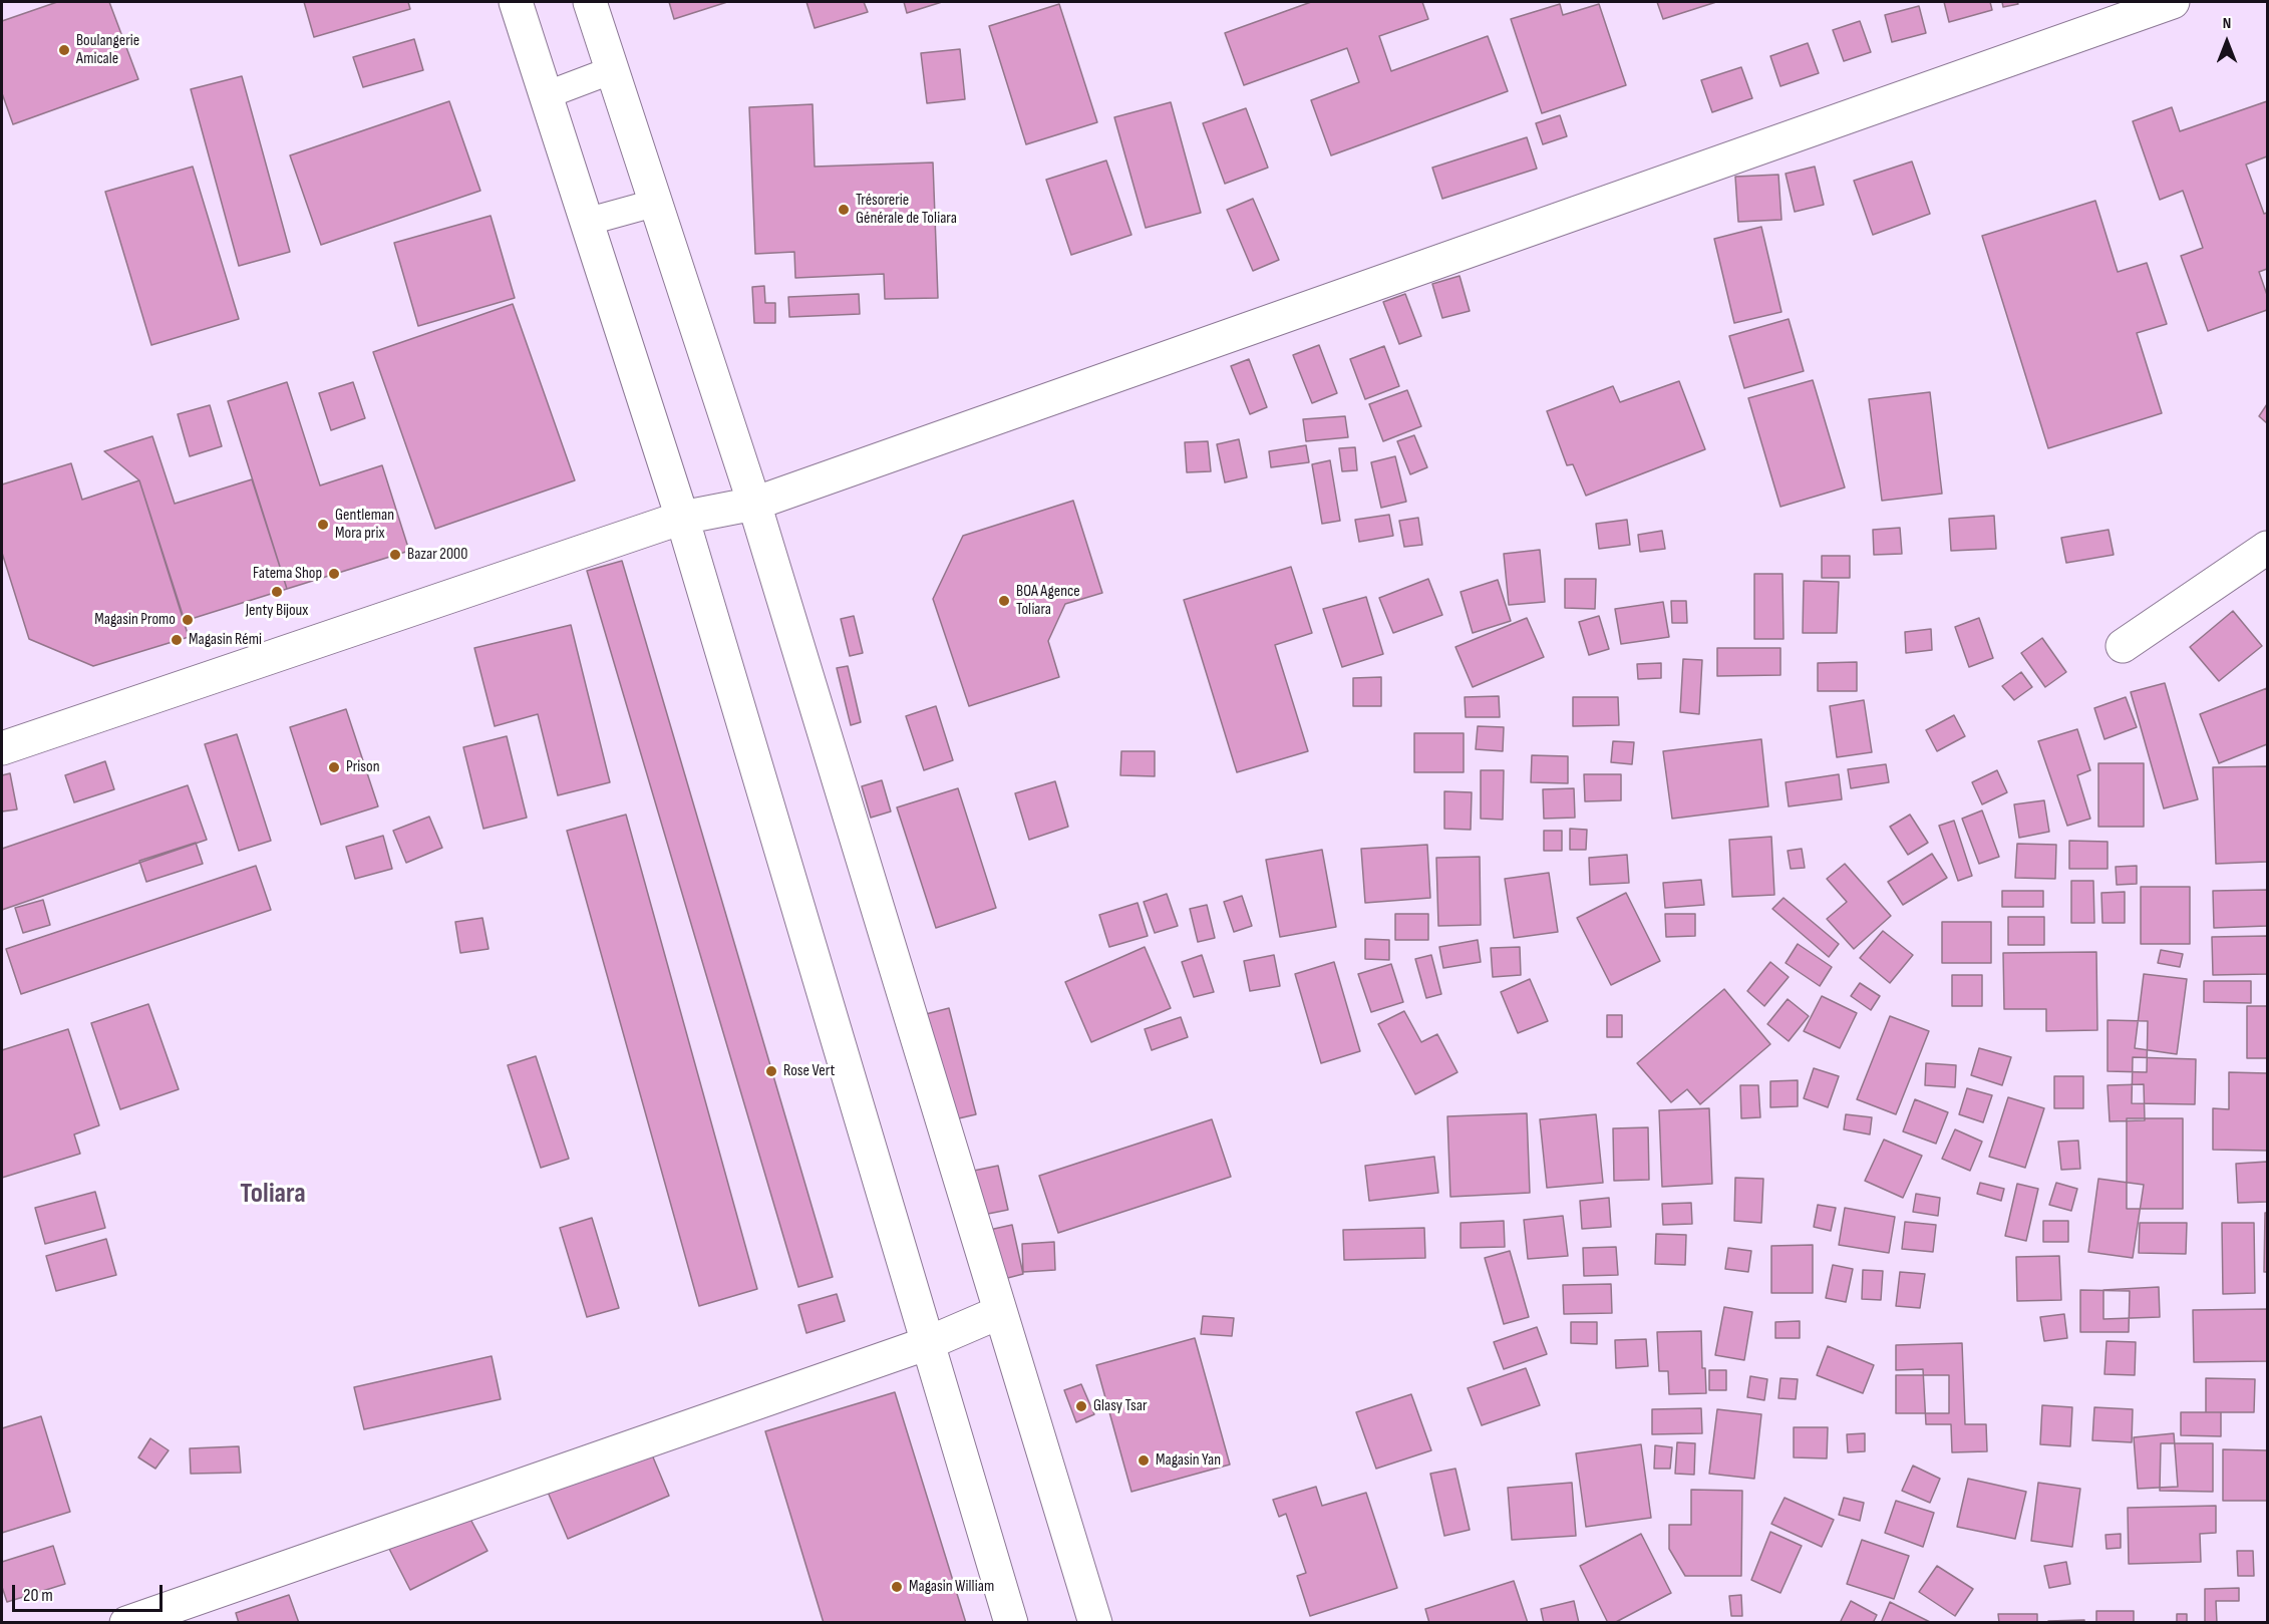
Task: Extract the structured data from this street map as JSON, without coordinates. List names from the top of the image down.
{
  "districts": ["Toliara"],
  "places": [
    "Boulangerie Amicale",
    "Trésorerie Générale de Toliara",
    "Gentleman Mora prix",
    "Bazar 2000",
    "Fatema Shop",
    "Jenty Bijoux",
    "BOA Agence Toliara",
    "Magasin Promo",
    "Magasin Rémi",
    "Prison",
    "Rose Vert",
    "Glasy Tsar",
    "Magasin Yan",
    "Magasin William"
  ],
  "scale_bar": "20 m",
  "north": "top"
}
